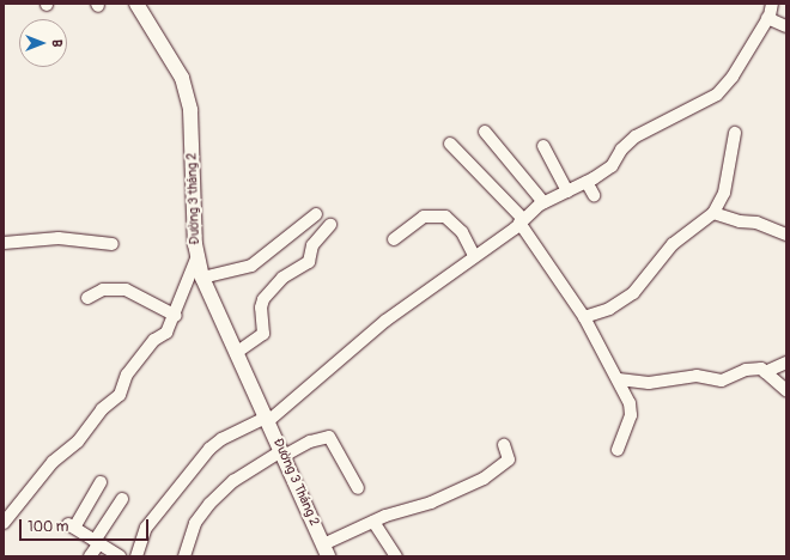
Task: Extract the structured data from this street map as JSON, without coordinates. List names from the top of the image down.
{
  "streets": {
    "main road": ["Đường 3 tháng 2", "Đường 3 Tháng 2"]
  },
  "crossings": [
    ["Đường 3 tháng 2", "Đường 3 Tháng 2"]
  ],
  "scale_bar": "100 m",
  "north": "right"
}
